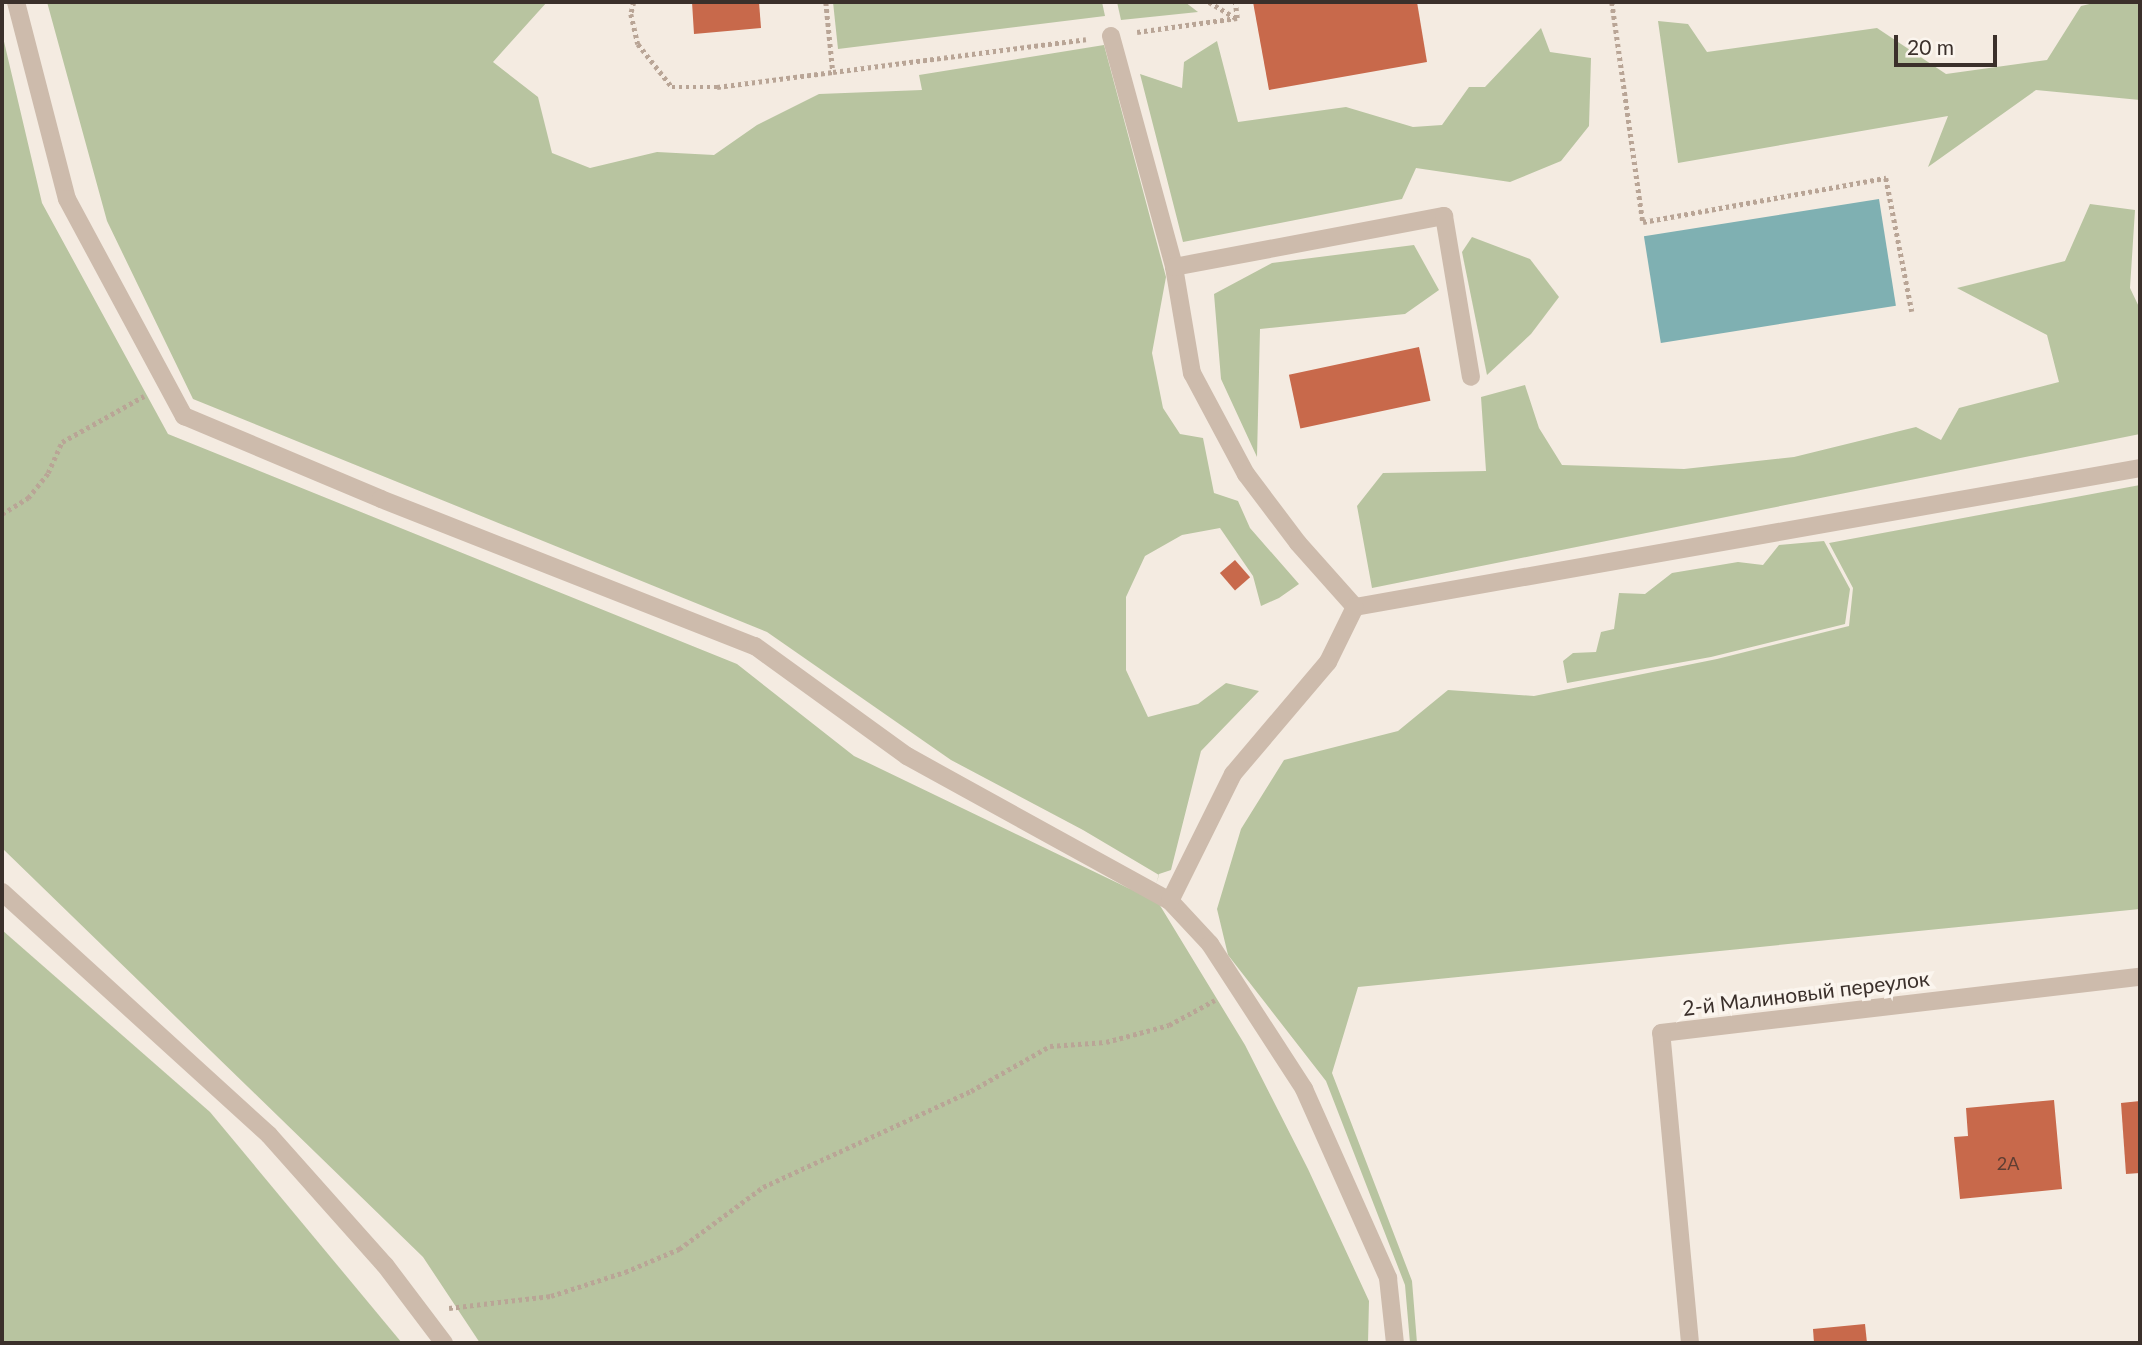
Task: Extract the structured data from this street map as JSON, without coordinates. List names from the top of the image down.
{
  "streets": {
    "street": ["2-й Малиновый переулок"]
  },
  "house_numbers": ["2А"],
  "scale_bar": "20 m"
}
